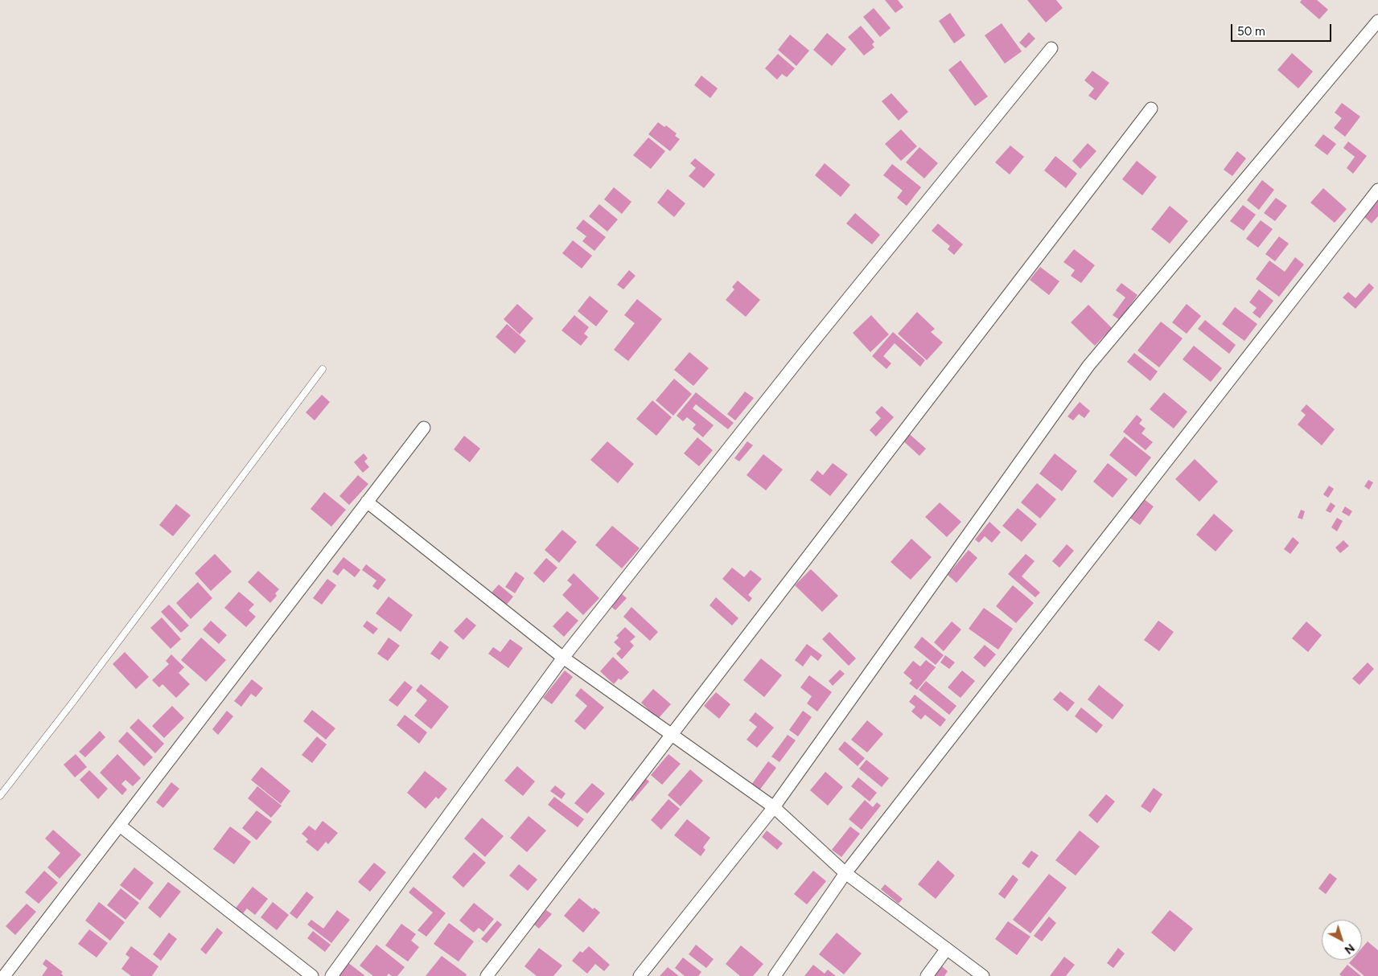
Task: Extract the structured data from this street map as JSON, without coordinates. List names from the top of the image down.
{
  "scale_bar": "50 m",
  "north": "bottom right"
}
